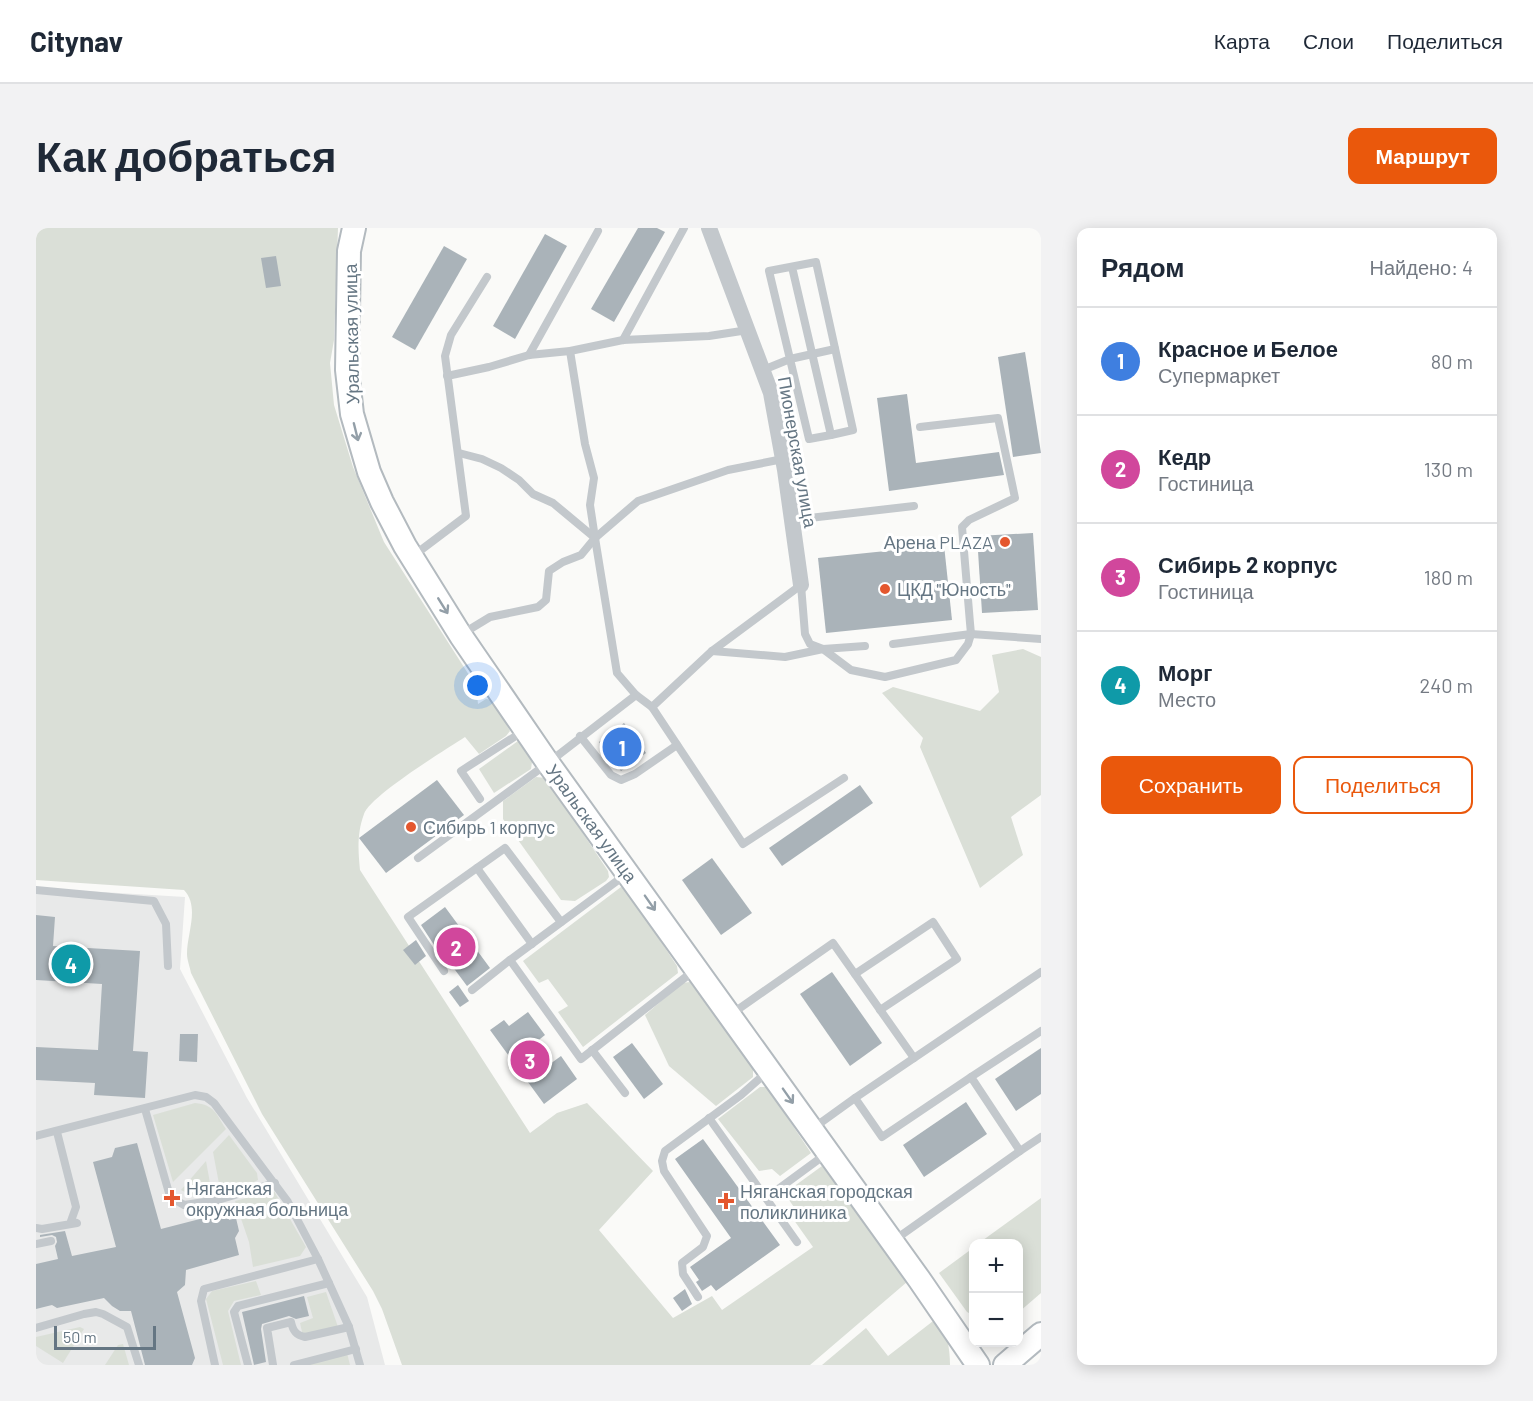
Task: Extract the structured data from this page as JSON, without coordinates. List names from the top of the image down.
{
  "streets": {
    "street": ["Уральская улица", "Пионерская улица"]
  },
  "one_way": ["Уральская улица"],
  "places": {
    "other": ["Арена PLAZA", "ЦКД \"Юность\"", "Сибирь 1 корпус"],
    "health": ["Няганская окружная больница", "Няганская городская поликлиника"]
  },
  "scale_bar": "50 m",
  "page": {
    "header": "Citynav",
    "nav": ["Карта", "Слои", "Поделиться"],
    "buttons": [
      "Маршрут",
      ["Сохранить", "Поделиться"]
    ],
    "title": "Как добраться",
    "heading": ["Рядом", "Найдено: 4"],
    "list": [
      {
        "mark": "1",
        "name": "Красное и Белое",
        "note": "Супермаркет",
        "value": "80 m"
      },
      {
        "mark": "2",
        "name": "Кедр",
        "note": "Гостиница",
        "value": "130 m"
      },
      {
        "mark": "3",
        "name": "Сибирь 2 корпус",
        "note": "Гостиница",
        "value": "180 m"
      },
      {
        "mark": "4",
        "name": "Морг",
        "note": "Место",
        "value": "240 m"
      }
    ],
    "pins": [
      "1",
      "2",
      "4",
      "3"
    ],
    "map_buttons": ["+", "−"],
    "scale": "50 m"
  }
}
